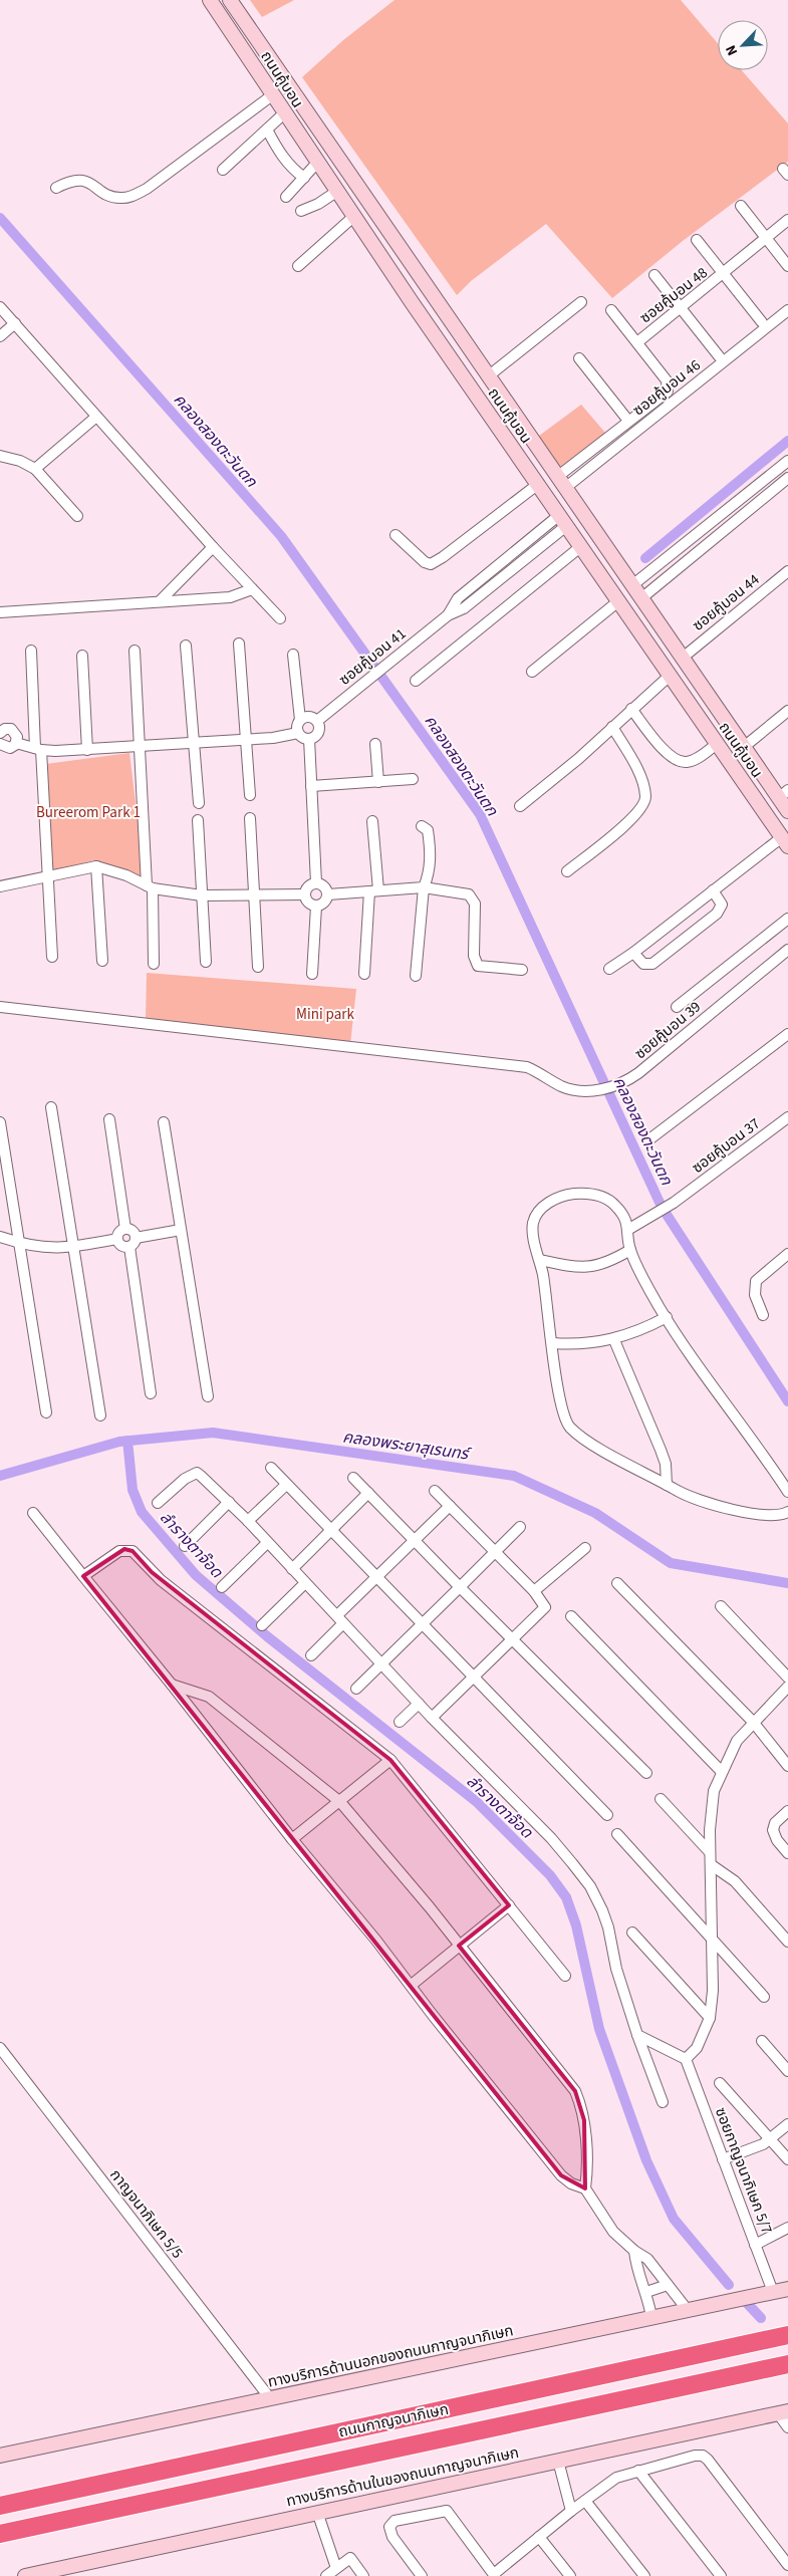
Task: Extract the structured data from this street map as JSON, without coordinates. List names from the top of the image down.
{
  "streets": {
    "highway": ["ถนนกาญจนาภิเษก"],
    "main road": ["ถนนคู้บอน", "ทางบริการด้านนอกของถนนกาญจนาภิเษก", "ทางบริการด้านในของถนนกาญจนาภิเษก"],
    "street": [
      "ซอยคู้บอน 48",
      "ซอยคู้บอน 46",
      "ซอยคู้บอน 44",
      "ซอยคู้บอน 41",
      "ซอยคู้บอน 39",
      "ซอยคู้บอน 37",
      "ซอยกาญจนาภิเษก 5/7",
      "กาญจนาภิเษก 5/5"
    ]
  },
  "crossings": [
    ["ถนนคู้บอน", "ซอยคู้บอน 48"],
    ["ถนนคู้บอน", "ซอยคู้บอน 46"],
    ["ถนนคู้บอน", "ซอยคู้บอน 44"],
    ["ถนนคู้บอน", "ซอยคู้บอน 41"],
    ["ซอยคู้บอน 48", "ซอยคู้บอน 46"],
    ["ซอยกาญจนาภิเษก 5/7", "ทางบริการด้านนอกของถนนกาญจนาภิเษก"],
    ["กาญจนาภิเษก 5/5", "ทางบริการด้านนอกของถนนกาญจนาภิเษก"]
  ],
  "water": ["คลองสองตะวันตก", "คลองพระยาสุเรนทร์", "ลำรางตาจ๊อด"],
  "parks": ["Bureerom Park 1", "Mini park"],
  "north": "bottom left"
}
